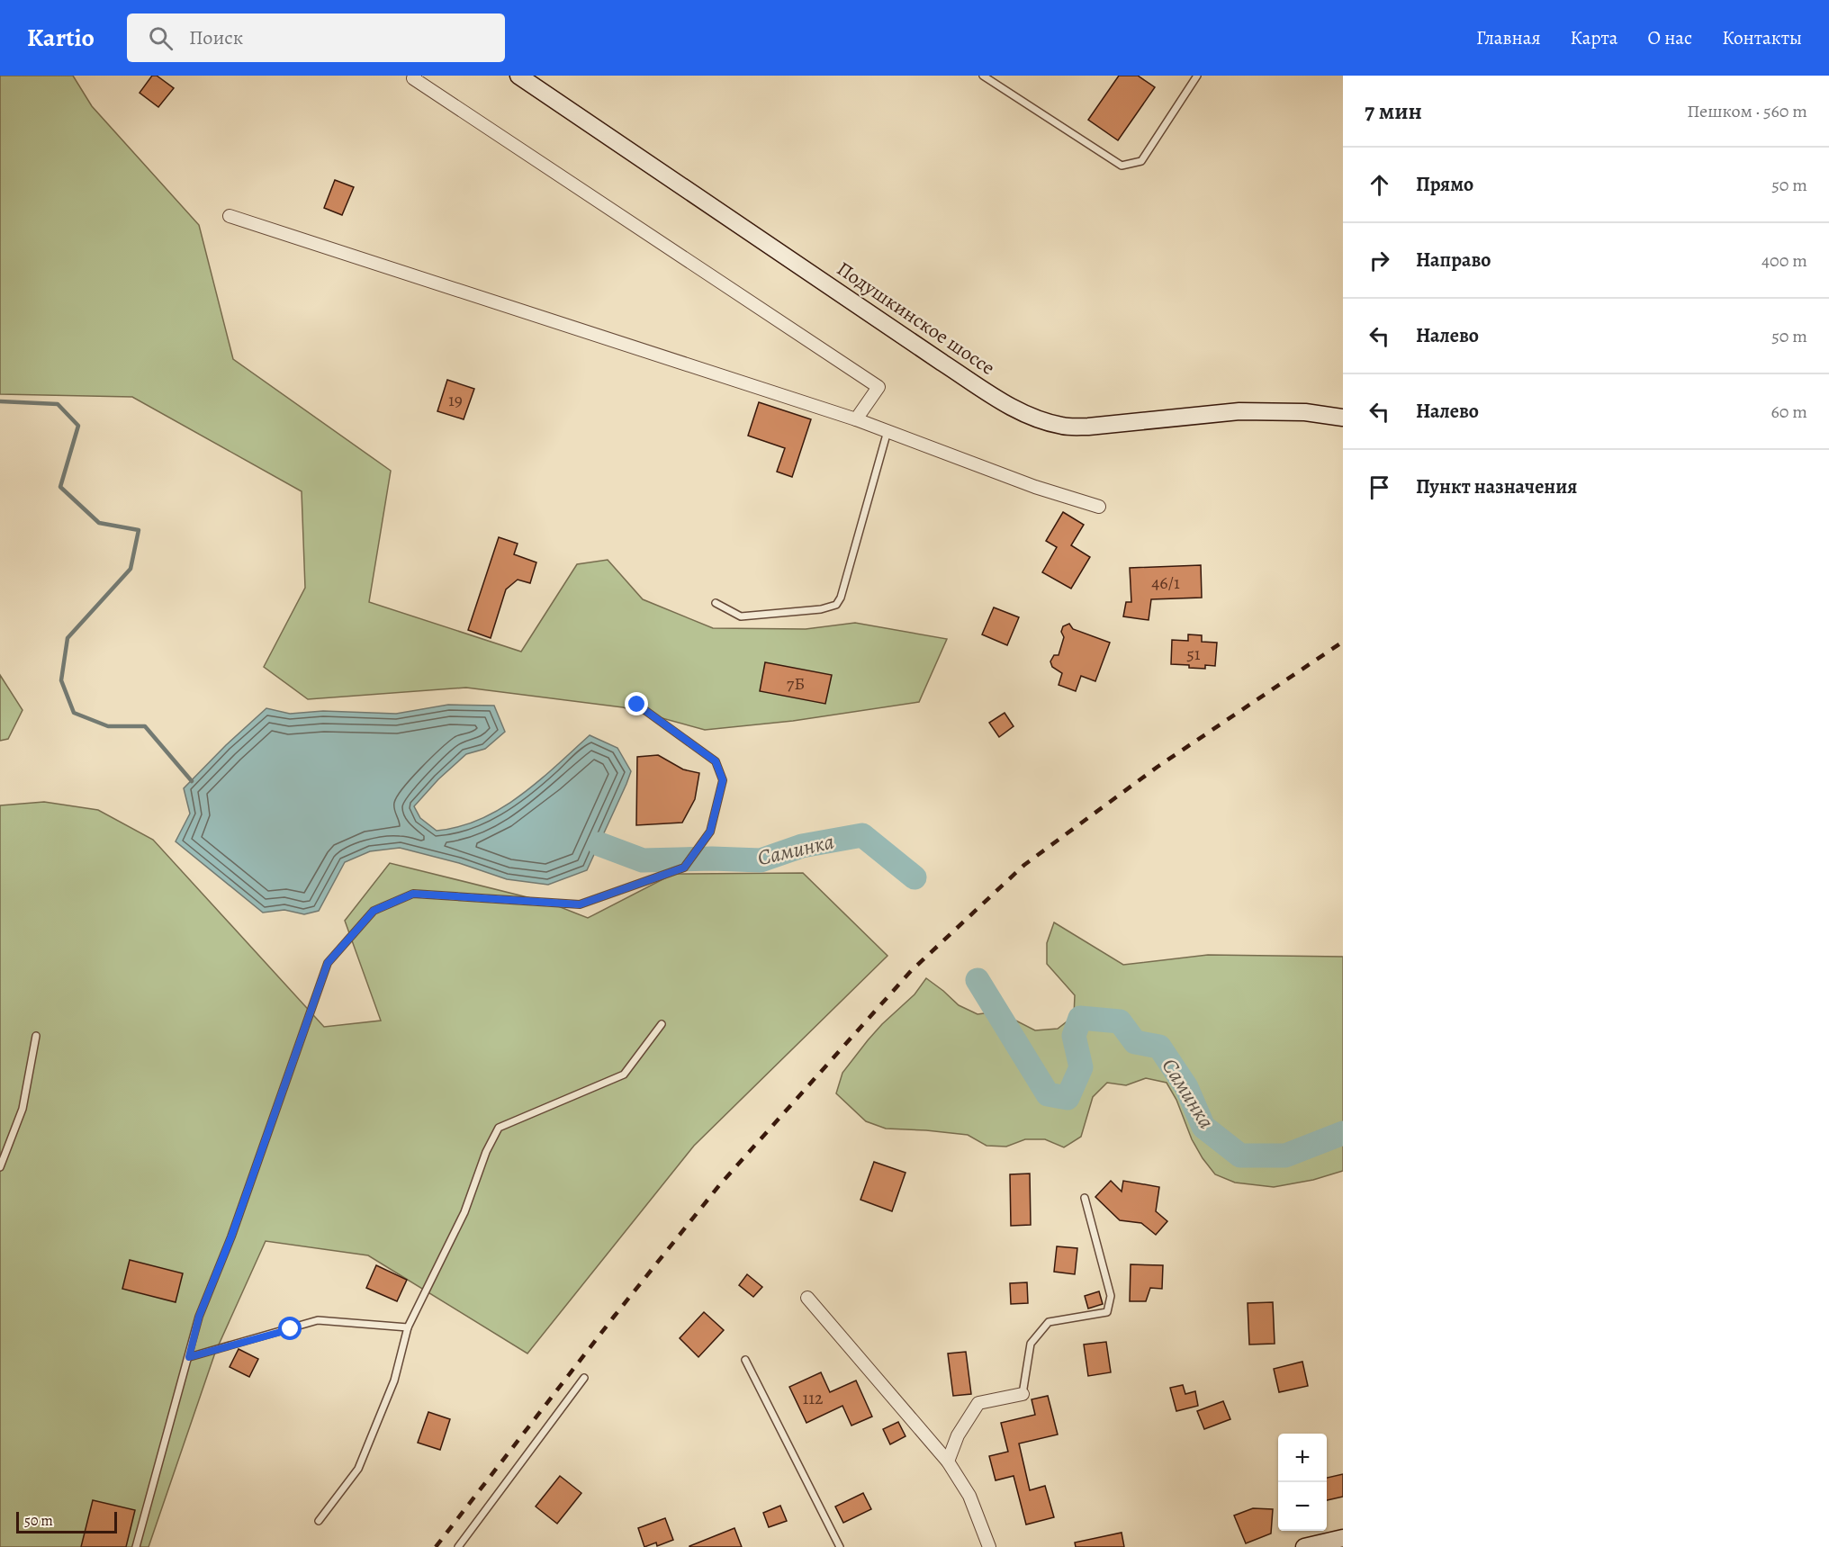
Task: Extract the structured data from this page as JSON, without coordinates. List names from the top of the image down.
{
  "streets": {
    "main road": ["Подушкинское шоссе"]
  },
  "water": ["Саминка"],
  "house_numbers": [
    "19",
    "46/1",
    "51",
    "7Б",
    "112"
  ],
  "scale_bar": "50 m",
  "page": {
    "header": "Kartio",
    "search": "Поиск",
    "nav": [
      "Главная",
      "Карта",
      "О нас",
      "Контакты"
    ],
    "heading": ["7 мин", "Пешком · 560 m"],
    "list": [
      ["Прямо", "50 m"],
      ["Направо", "400 m"],
      ["Налево", "50 m"],
      ["Налево", "60 m"],
      "Пункт назначения"
    ],
    "map_buttons": ["+", "−"],
    "scale": "50 m"
  }
}
